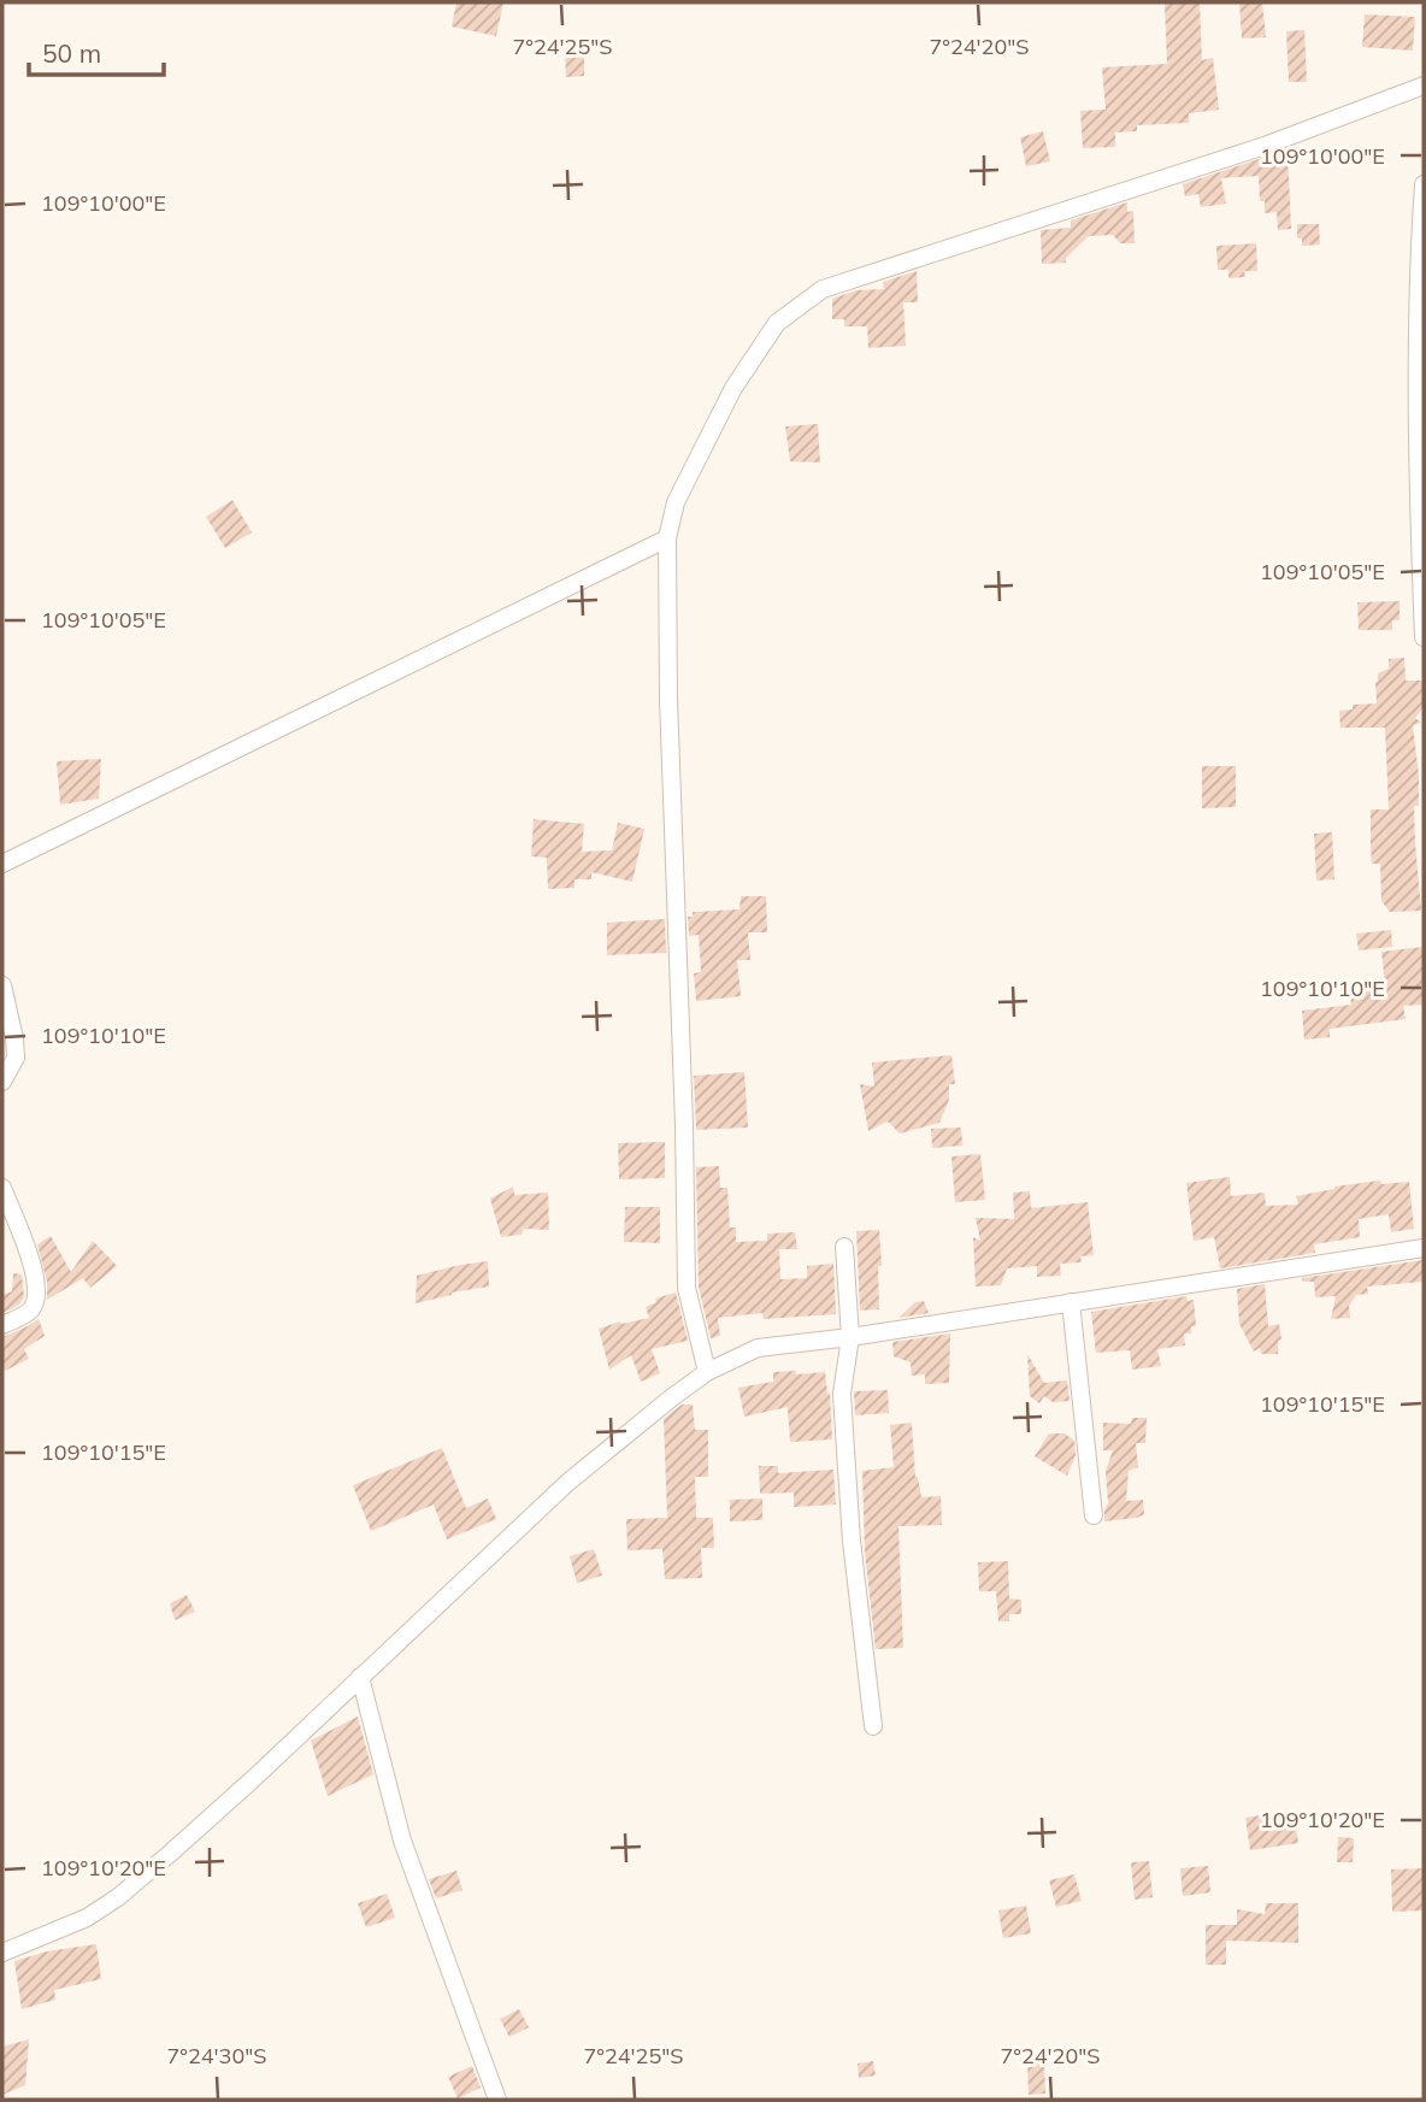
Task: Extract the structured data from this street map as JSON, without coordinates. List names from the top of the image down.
{
  "scale_bar": "50 m",
  "coordinates": [
    "7°24'25\"S",
    "7°24'20\"S",
    "109°10'00\"E",
    "109°10'05\"E",
    "109°10'10\"E",
    "109°10'15\"E",
    "109°10'20\"E",
    "7°24'30\"S"
  ]
}
